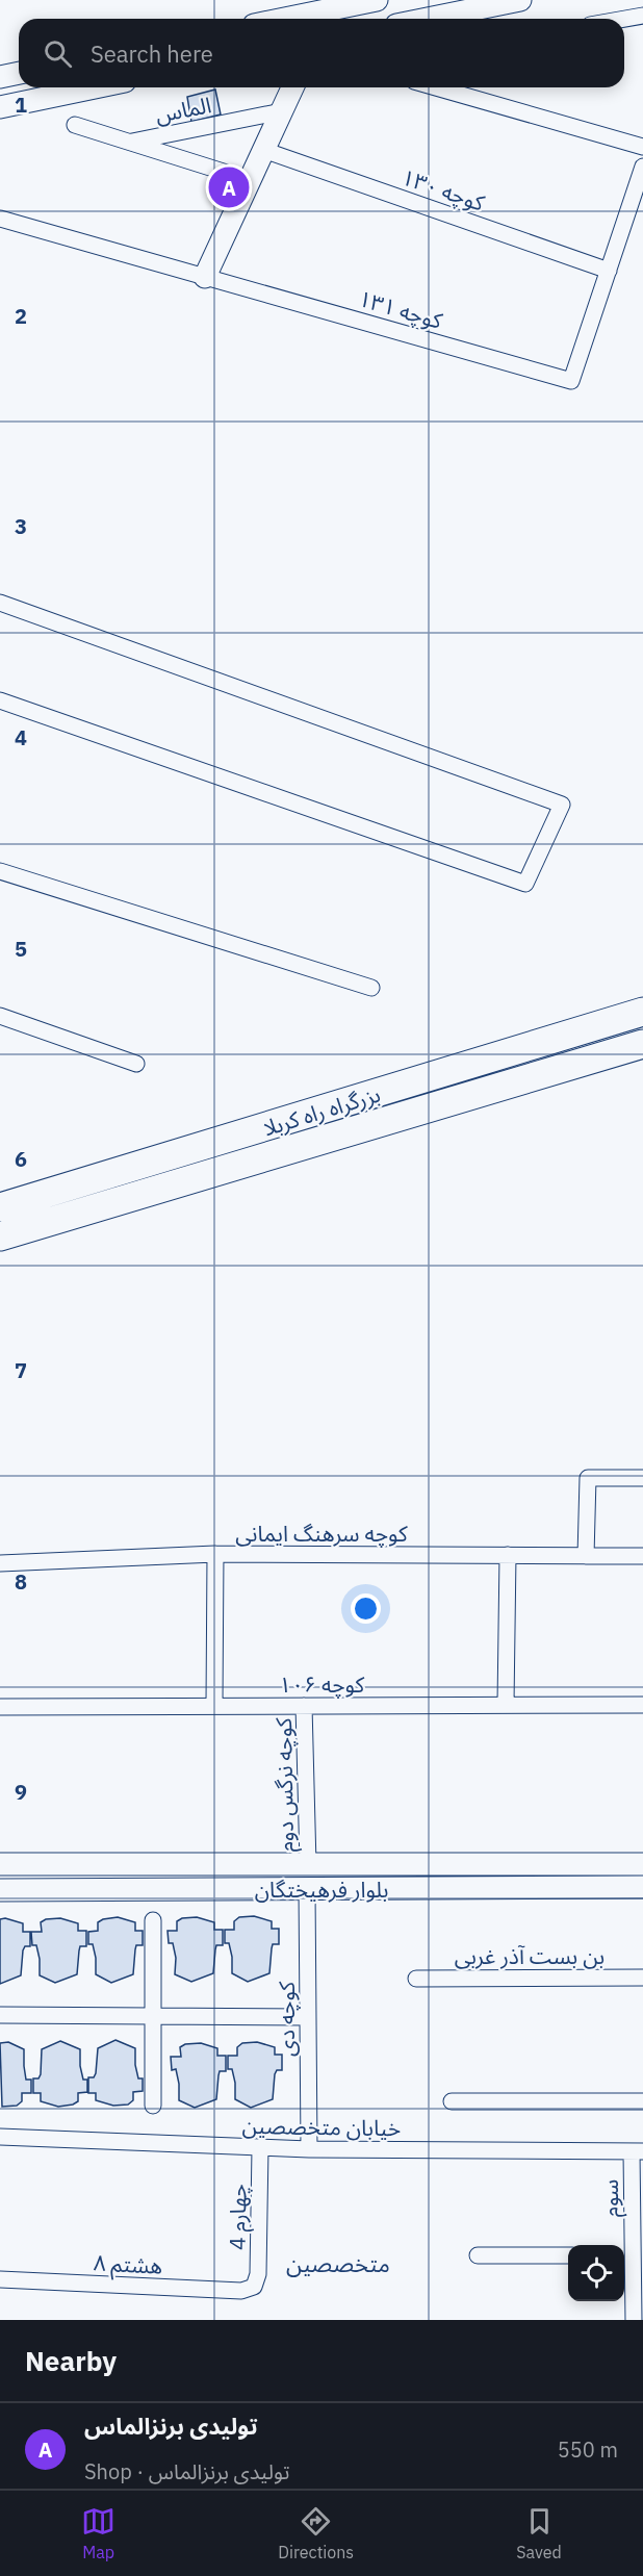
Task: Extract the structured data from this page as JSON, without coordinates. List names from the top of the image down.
{
  "streets": {
    "highway": ["بزرگراه راه کربلا"],
    "main road": ["بلوار فرهیختگان"],
    "street": [
      "الماس",
      "کوچه ۱۳۰",
      "کوچه ۱۳۱",
      "کوچه سرهنگ ایمانی",
      "کوچه ۱۰۶",
      "کوچه نرگس دوم",
      "بن بست آذر غربی",
      "کوچه دی",
      "خیابان متخصصین",
      "سوم",
      "چهارم 4",
      "هشتم ۸"
    ]
  },
  "crossings": [
    ["کوچه ۱۳۰", "کوچه ۱۳۱"],
    ["کوچه ۱۰۶", "کوچه نرگس دوم"],
    ["کوچه نرگس دوم", "بلوار فرهیختگان"],
    ["بلوار فرهیختگان", "کوچه دی"],
    ["کوچه دی", "خیابان متخصصین"],
    ["خیابان متخصصین", "سوم"],
    ["خیابان متخصصین", "چهارم 4"],
    ["چهارم 4", "هشتم ۸"]
  ],
  "districts": ["متخصصین"],
  "page": {
    "search": "Search here",
    "pins": "A",
    "heading": "Nearby",
    "list": [
      {
        "mark": "A",
        "name": "تولیدی برنزالماس",
        "note": "Shop · تولیدی برنزالماس",
        "value": "550 m"
      }
    ],
    "nav": ["Map", "Directions", "Saved"]
  },
  "grid": {
    "rows": [
      "1",
      "2",
      "3",
      "4",
      "5",
      "6",
      "7",
      "8",
      "9"
    ]
  }
}
